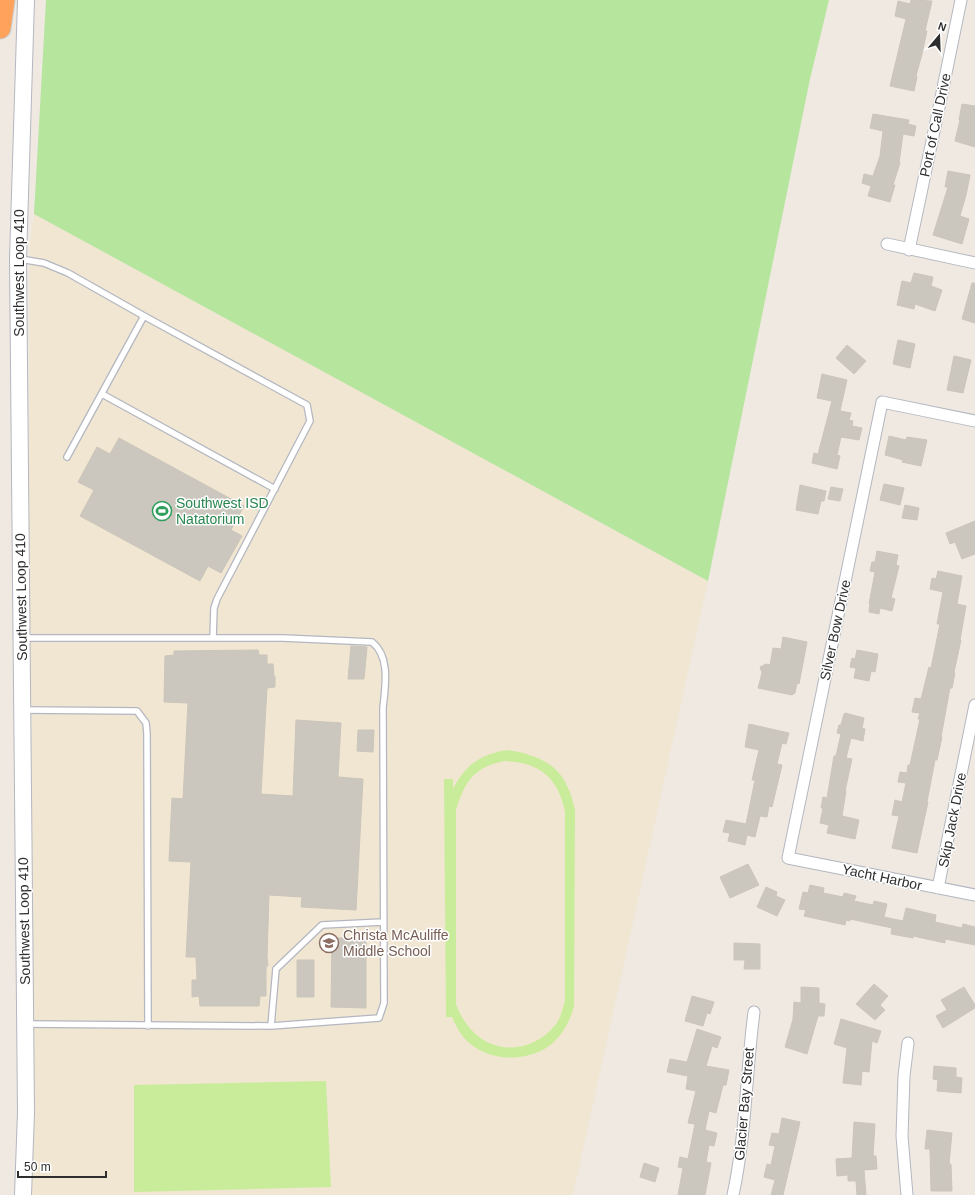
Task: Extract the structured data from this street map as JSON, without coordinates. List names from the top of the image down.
{
  "streets": {
    "main road": ["Southwest Loop 410"],
    "street": [
      "Port of Call Drive",
      "Silver Bow Drive",
      "Skip Jack Drive",
      "Yacht Harbor",
      "Glacier Bay Street"
    ]
  },
  "crossings": [
    ["Silver Bow Drive", "Yacht Harbor"],
    ["Skip Jack Drive", "Yacht Harbor"]
  ],
  "places": {
    "sports": ["Southwest ISD Natatorium"],
    "school or university": ["Christa McAuliffe Middle School"]
  },
  "scale_bar": "50 m",
  "north": "top"
}
